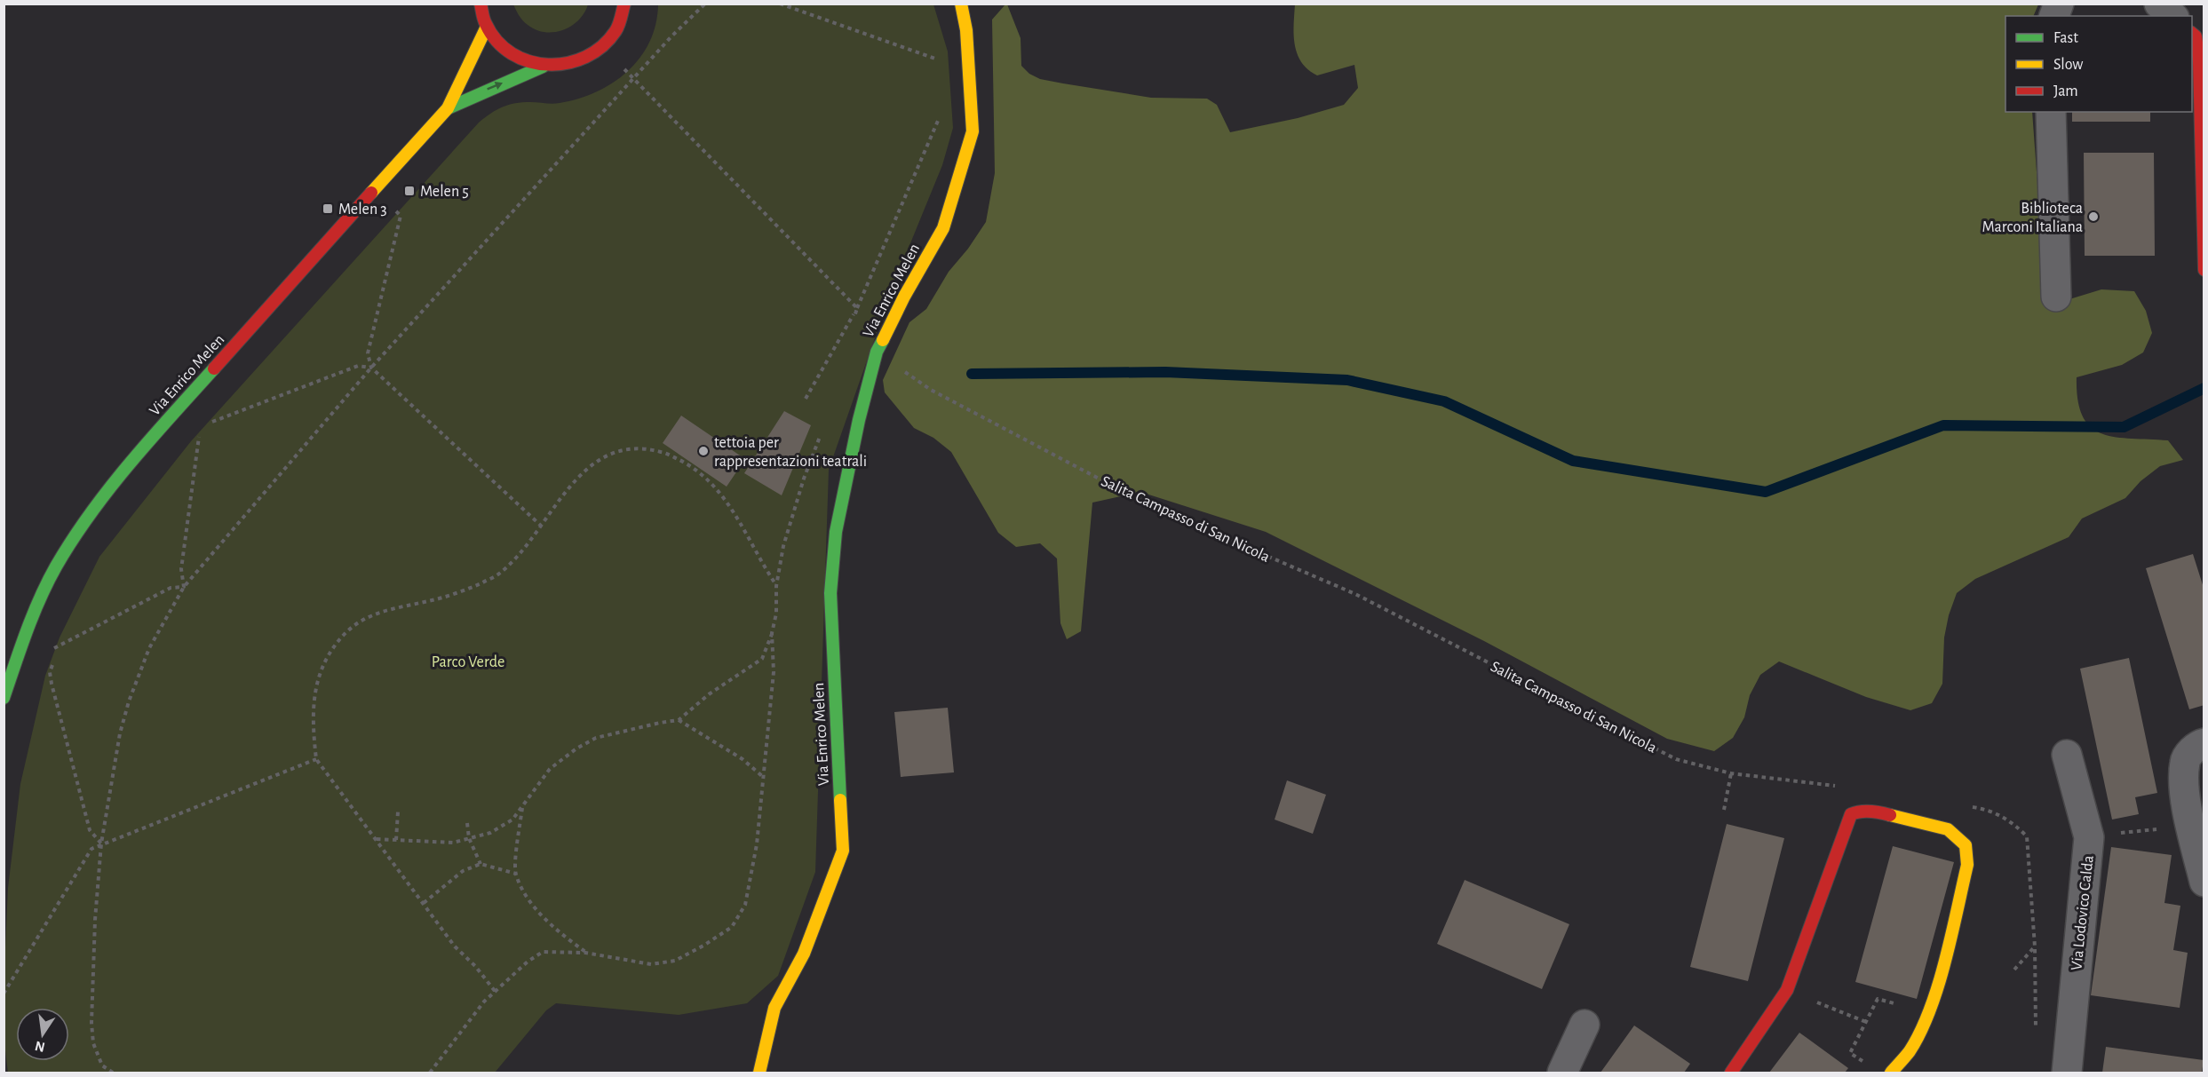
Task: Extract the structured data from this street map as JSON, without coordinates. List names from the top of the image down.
{
  "streets": {
    "street": ["Via Enrico Melen", "Via Lodovico Calda"],
    "path": ["Salita Campasso di San Nicola"]
  },
  "parks": ["Parco Verde"],
  "places": {
    "transit": ["Melen 5", "Melen 3"],
    "other": ["Biblioteca Marconi Italiana", "tettoia per rappresentazioni teatrali"]
  },
  "legend": ["Fast", "Slow", "Jam"],
  "north": "bottom"
}
